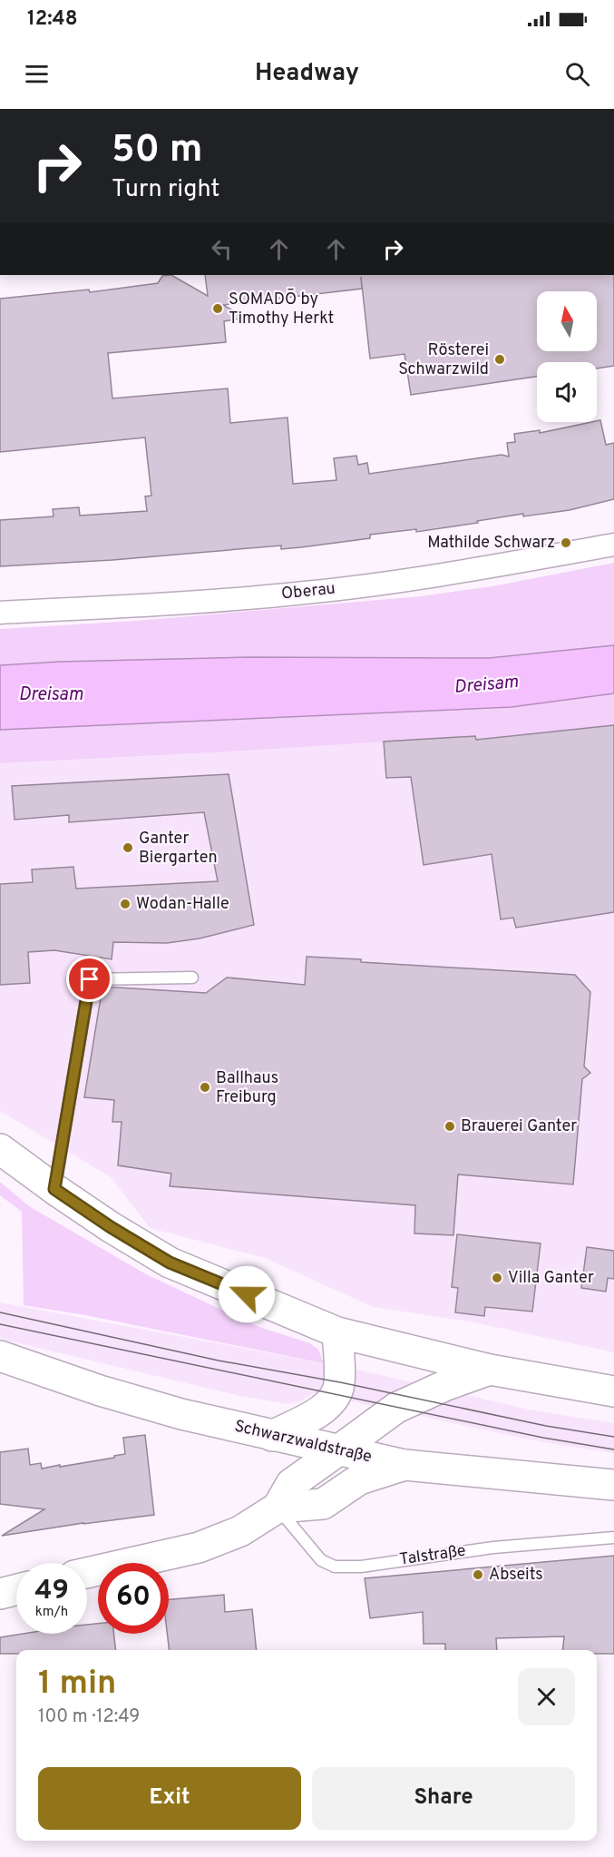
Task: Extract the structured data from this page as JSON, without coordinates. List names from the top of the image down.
{
  "streets": {
    "main road": ["Schwarzwaldstraße"],
    "street": ["Oberau"],
    "lane": ["Talstraße"]
  },
  "water": ["Dreisam"],
  "places": [
    "SOMADŌ by Timothy Herkt",
    "Rösterei Schwarzwild",
    "Mathilde Schwarz",
    "Ganter Biergarten",
    "Wodan-Halle",
    "Ballhaus Freiburg",
    "Brauerei Ganter",
    "Villa Ganter",
    "Abseits"
  ],
  "north": "top",
  "page": {
    "status": "12:48",
    "header": "Headway",
    "turn": ["50 m", "Turn right"],
    "speed": "49 km/h",
    "limit": "60",
    "heading": ["1 min", "100 m · 12:49"],
    "buttons": ["Exit", "Share"]
  }
}
